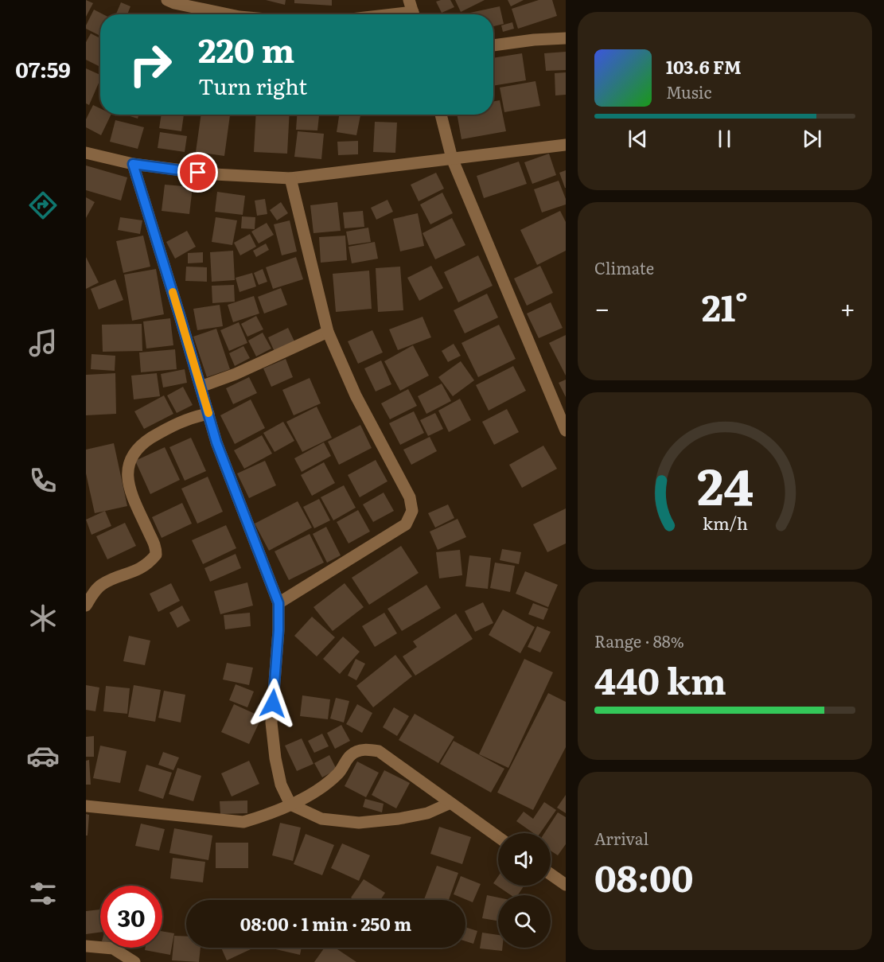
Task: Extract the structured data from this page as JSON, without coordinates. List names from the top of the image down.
{
  "page": {
    "tabs": "07:59",
    "turn": ["220 m", "Turn right"],
    "song": ["103.6 FM", "Music"],
    "tile": [
      "Climate",
      ["Range · 88%", "440 km"],
      ["Arrival", "08:00"]
    ],
    "heat": ["−", "21°", "+"],
    "limit": "30",
    "trip": "08:00 · 1 min · 250 m",
    "gauge": ["24", "km/h"]
  }
}
